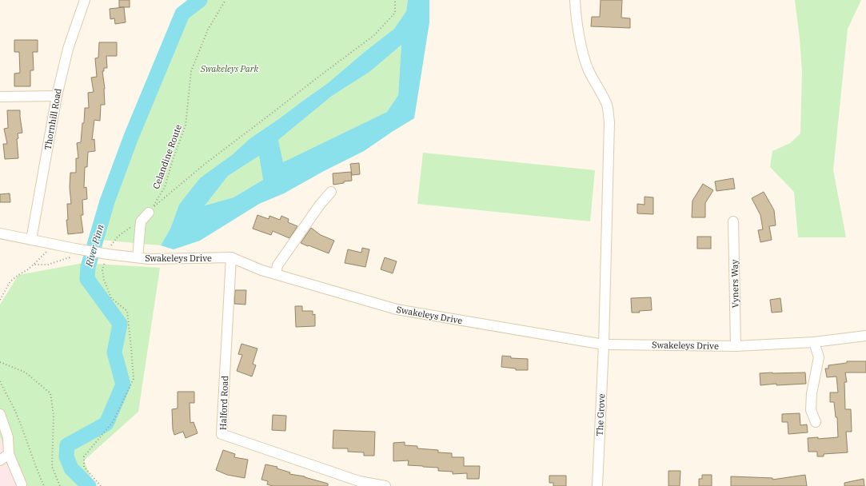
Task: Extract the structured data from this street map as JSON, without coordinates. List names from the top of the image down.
{
  "streets": {
    "street": [
      "Thornhill Road",
      "Swakeleys Drive",
      "Vyners Way",
      "Halford Road",
      "The Grove"
    ],
    "path": ["Celandine Route"]
  },
  "crossings": [
    ["Thornhill Road", "Swakeleys Drive"],
    ["Swakeleys Drive", "Vyners Way"],
    ["Swakeleys Drive", "Halford Road"],
    ["Swakeleys Drive", "The Grove"]
  ],
  "water": ["River Pinn"],
  "parks": ["Swakeleys Park"]
}
